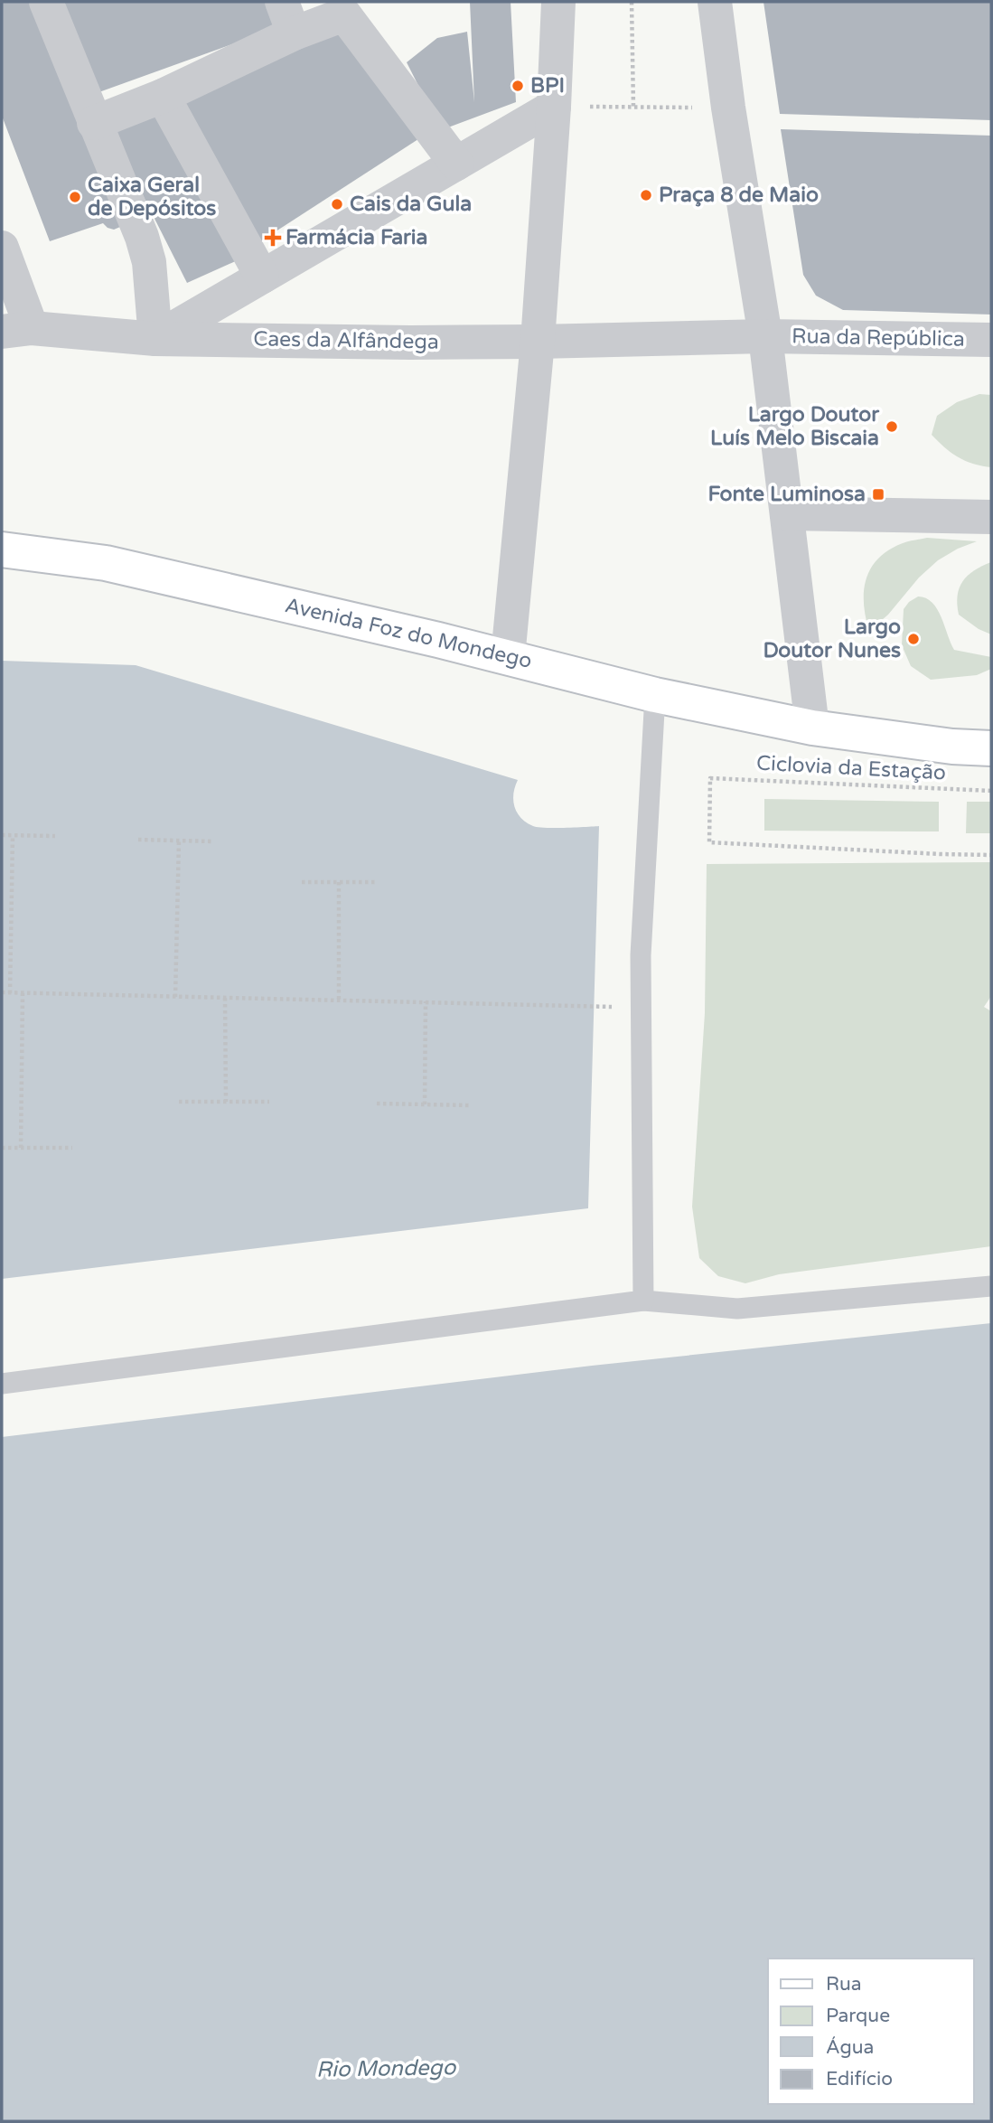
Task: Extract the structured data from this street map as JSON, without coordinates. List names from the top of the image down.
{
  "streets": {
    "main road": ["Avenida Foz do Mondego"],
    "street": ["Rua da República", "Caes da Alfândega"],
    "path": ["Ciclovia da Estação"]
  },
  "water": ["Rio Mondego"],
  "places": {
    "other": [
      "BPI",
      "Praça 8 de Maio",
      "Caixa Geral de Depósitos",
      "Cais da Gula",
      "Largo Doutor Luís Melo Biscaia",
      "Largo Doutor Nunes"
    ],
    "health": ["Farmácia Faria"],
    "transit": ["Fonte Luminosa"]
  },
  "legend": [
    "Rua",
    "Parque",
    "Água",
    "Edifício"
  ]
}
